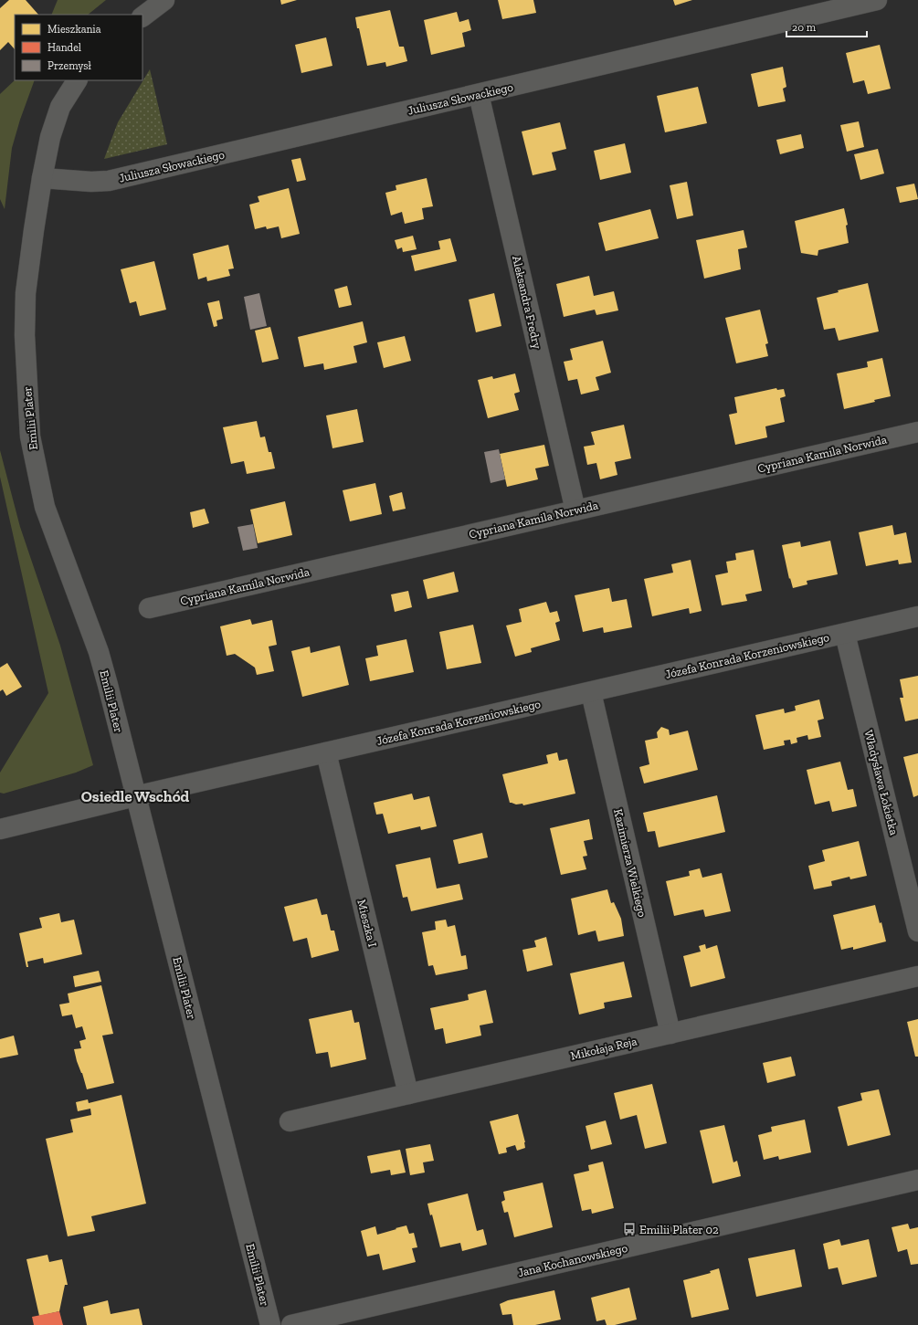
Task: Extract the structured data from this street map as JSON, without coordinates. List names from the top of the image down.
{
  "streets": {
    "street": [
      "Juliusza Słowackiego",
      "Aleksandra Fredry",
      "Emilii Plater",
      "Cypriana Kamila Norwida",
      "Józefa Konrada Korzeniowskiego",
      "Władysława Łokietka",
      "Kazimierza Wielkiego",
      "Mieszka I",
      "Mikołaja Reja",
      "Jana Kochanowskiego"
    ]
  },
  "crossings": [
    ["Juliusza Słowackiego", "Aleksandra Fredry"],
    ["Juliusza Słowackiego", "Emilii Plater"],
    ["Aleksandra Fredry", "Cypriana Kamila Norwida"],
    ["Emilii Plater", "Józefa Konrada Korzeniowskiego"],
    ["Józefa Konrada Korzeniowskiego", "Władysława Łokietka"],
    ["Józefa Konrada Korzeniowskiego", "Kazimierza Wielkiego"],
    ["Józefa Konrada Korzeniowskiego", "Mieszka I"],
    ["Kazimierza Wielkiego", "Mikołaja Reja"],
    ["Mieszka I", "Mikołaja Reja"]
  ],
  "districts": ["Osiedle Wschód"],
  "places": {
    "bus stop": ["Emilii Plater 02"]
  },
  "legend": ["Mieszkania", "Handel", "Przemysł"],
  "scale_bar": "20 m"
}
